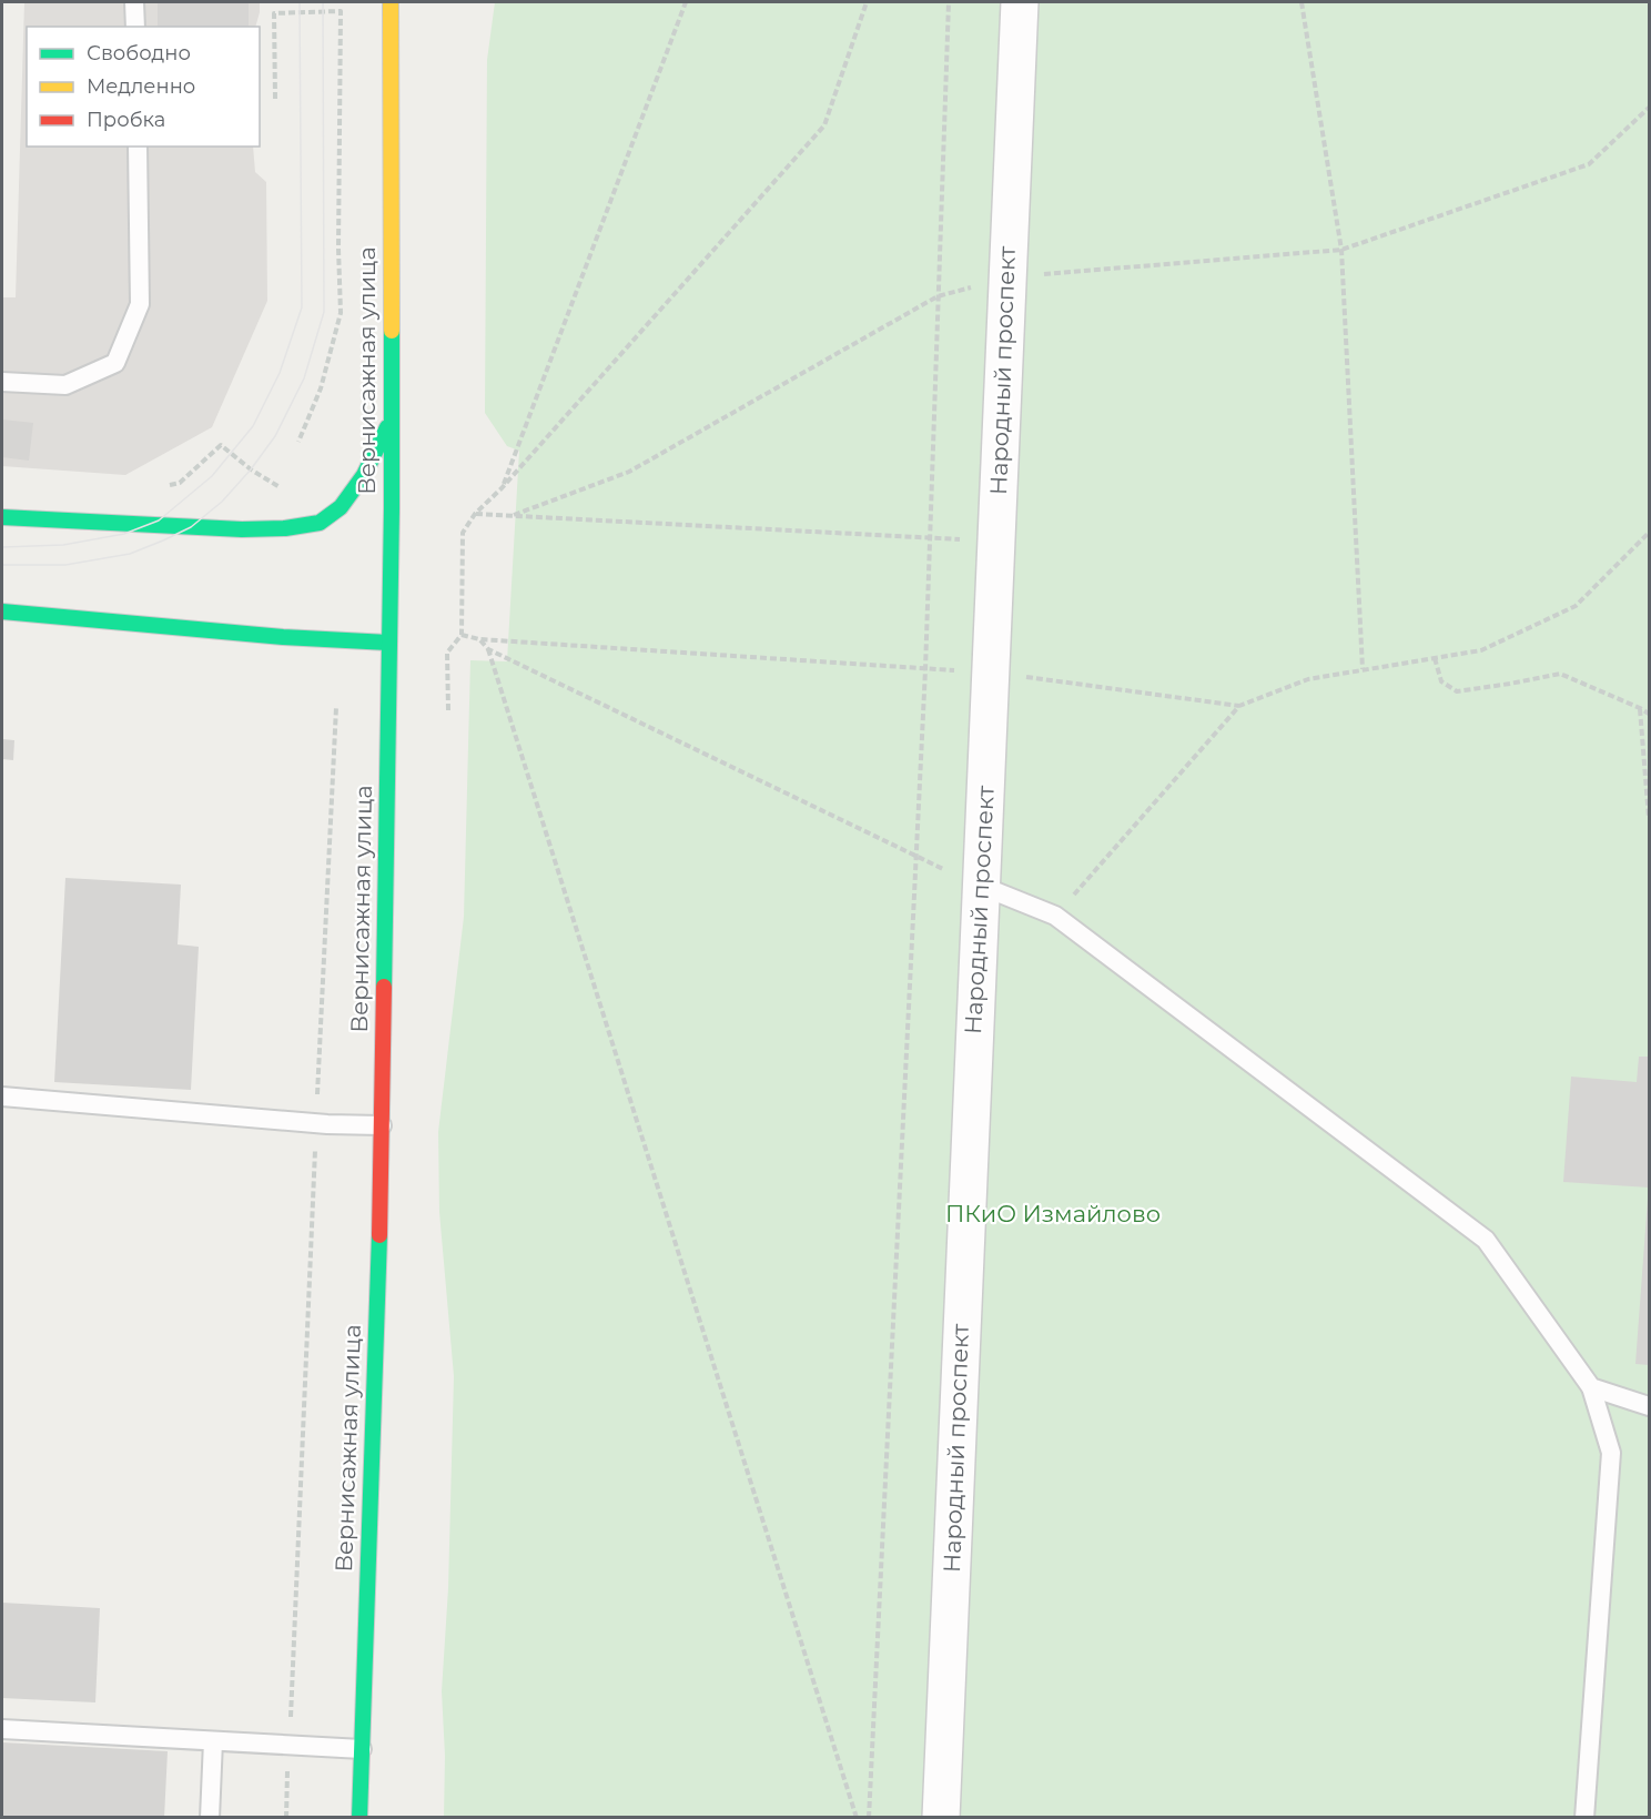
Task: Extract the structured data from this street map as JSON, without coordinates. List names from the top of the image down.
{
  "streets": {
    "main road": ["Вернисажная улица"],
    "street": ["Народный проспект"]
  },
  "parks": ["ПКиО Измайлово"],
  "legend": ["Свободно", "Медленно", "Пробка"]
}
